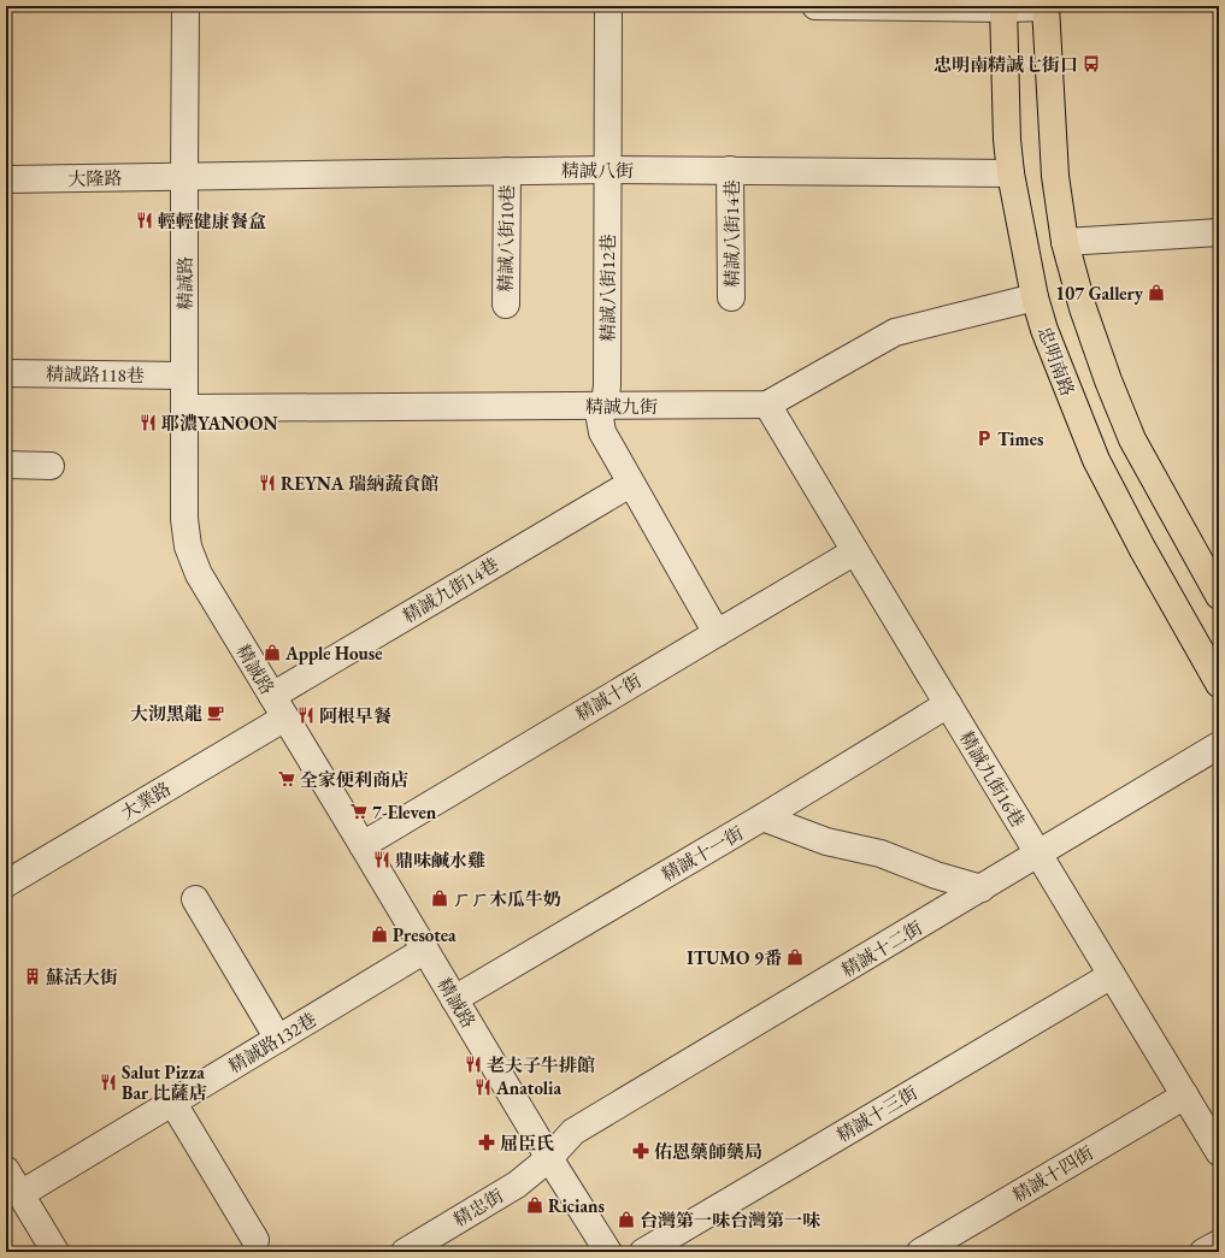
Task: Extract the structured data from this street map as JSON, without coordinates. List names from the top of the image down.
{
  "streets": {
    "main road": ["忠明南路"],
    "street": [
      "精誠八街",
      "大隆路",
      "精誠八街14巷",
      "精誠八街10巷",
      "精誠路",
      "精誠八街12巷",
      "精誠路118巷",
      "精誠九街",
      "精誠九街14巷",
      "精誠十街",
      "精誠九街16巷",
      "大業路",
      "精誠十一街",
      "精誠十二街",
      "精誠路132巷",
      "精誠十三街",
      "精誠十四街",
      "精忠街"
    ]
  },
  "crossings": [
    ["精誠八街", "大隆路"],
    ["精誠八街", "精誠八街14巷"],
    ["精誠八街", "精誠八街10巷"],
    ["精誠八街", "精誠路"],
    ["精誠八街", "精誠八街12巷"],
    ["精誠八街", "忠明南路"],
    ["大隆路", "精誠路"],
    ["精誠路", "精誠路118巷"],
    ["精誠路", "精誠九街"],
    ["精誠路", "精誠九街14巷"],
    ["精誠路", "精誠十街"],
    ["精誠路", "大業路"],
    ["精誠路", "精誠十一街"],
    ["精誠路", "精誠十二街"],
    ["精誠路", "精誠路132巷"],
    ["精誠路", "精忠街"],
    ["精誠八街12巷", "精誠九街"],
    ["忠明南路", "精誠九街"],
    ["精誠九街", "精誠九街16巷"],
    ["精誠十街", "精誠九街16巷"],
    ["精誠九街16巷", "精誠十一街"],
    ["精誠九街16巷", "精誠十二街"],
    ["精誠九街16巷", "精誠十三街"],
    ["精誠九街16巷", "精誠十四街"],
    ["精誠十二街", "精忠街"]
  ],
  "places": {
    "bus stop": ["忠明南精誠七街口"],
    "restaurant": [
      "輕輕健康餐盒",
      "耶濃YANOON",
      "REYNA 瑞納蔬食館",
      "阿根早餐",
      "鼎味鹹水雞",
      "老夫子牛排館",
      "Salut Pizza Bar 比薩店",
      "Anatolia"
    ],
    "shop": [
      "107 Gallery",
      "Apple House",
      "ㄏㄏ木瓜牛奶",
      "Presotea",
      "ITUMO 9番",
      "Ricians",
      "台灣第一味台灣第一味"
    ],
    "parking": ["Times"],
    "cafe": ["大沏黑龍"],
    "supermarket": ["全家便利商店", "7-Eleven"],
    "building": ["蘇活大街"],
    "pharmacy": ["屈臣氏", "佑恩藥師藥局"]
  }
}
